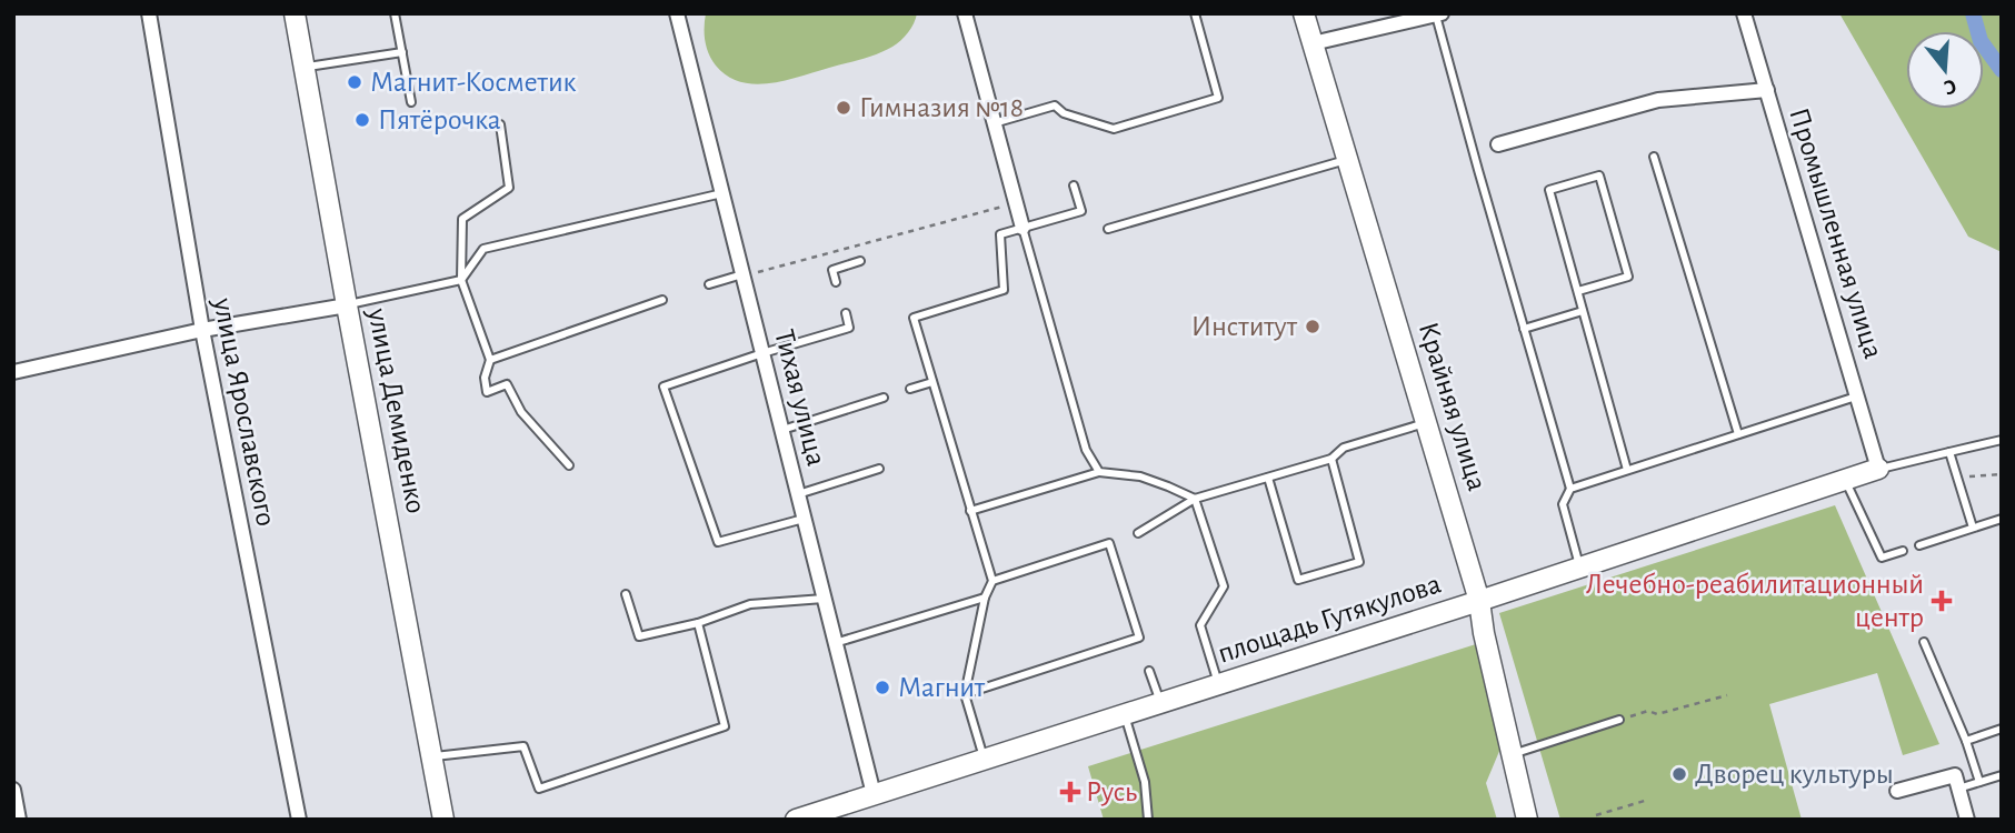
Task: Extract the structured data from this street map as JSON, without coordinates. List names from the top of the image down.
{
  "streets": {
    "street": [
      "Промышленная улица",
      "Тихая улица",
      "Крайняя улица",
      "улица Демиденко",
      "улица Ярославского",
      "площадь Гутякулова"
    ]
  },
  "crossings": [
    ["Промышленная улица", "площадь Гутякулова"],
    ["Тихая улица", "площадь Гутякулова"],
    ["Крайняя улица", "площадь Гутякулова"]
  ],
  "places": {
    "other": [
      "Магнит-Косметик",
      "Гимназия №18",
      "Пятёрочка",
      "Институт",
      "Магнит",
      "Дворец культуры"
    ],
    "health": ["Лечебно-реабилитационный центр", "Русь"]
  },
  "north": "bottom"
}
